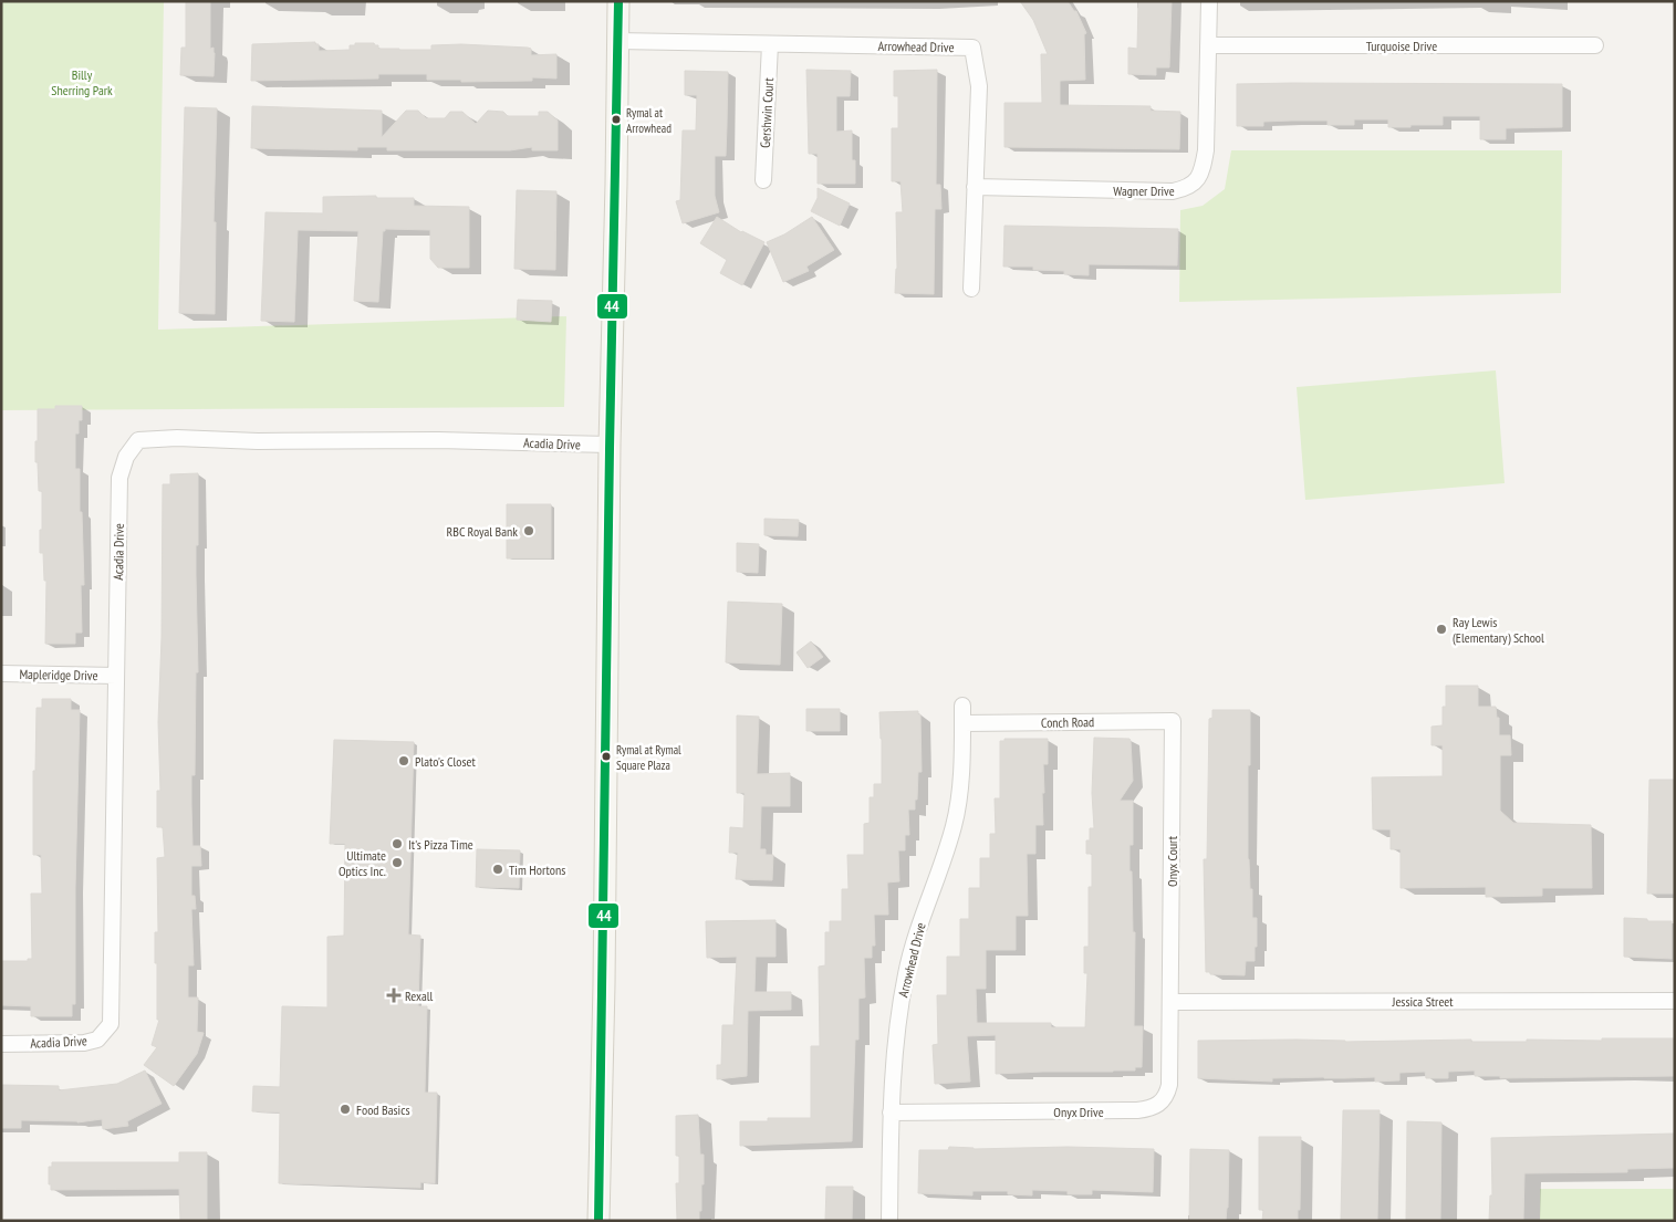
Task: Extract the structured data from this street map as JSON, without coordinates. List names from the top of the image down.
{
  "streets": {
    "street": [
      "Turquoise Drive",
      "Arrowhead Drive",
      "Gershwin Court",
      "Wagner Drive",
      "Acadia Drive",
      "Mapleridge Drive",
      "Conch Road",
      "Onyx Court",
      "Jessica Street",
      "Onyx Drive"
    ]
  },
  "crossings": [
    ["Turquoise Drive", "Wagner Drive"],
    ["Arrowhead Drive", "Gershwin Court"],
    ["Arrowhead Drive", "Wagner Drive"],
    ["Arrowhead Drive", "Conch Road"],
    ["Arrowhead Drive", "Onyx Drive"],
    ["Acadia Drive", "Mapleridge Drive"],
    ["Conch Road", "Onyx Court"],
    ["Onyx Court", "Jessica Street"],
    ["Onyx Court", "Onyx Drive"],
    ["Jessica Street", "Onyx Drive"]
  ],
  "parks": ["Billy Sherring Park"],
  "places": {
    "other": [
      "Rymal at Arrowhead",
      "RBC Royal Bank",
      "Ray Lewis (Elementary) School",
      "Rymal at Rymal Square Plaza",
      "Plato's Closet",
      "It's Pizza Time",
      "Ultimate Optics Inc.",
      "Tim Hortons",
      "Food Basics"
    ],
    "health": ["Rexall"]
  },
  "lines": ["transit line 44"]
}
